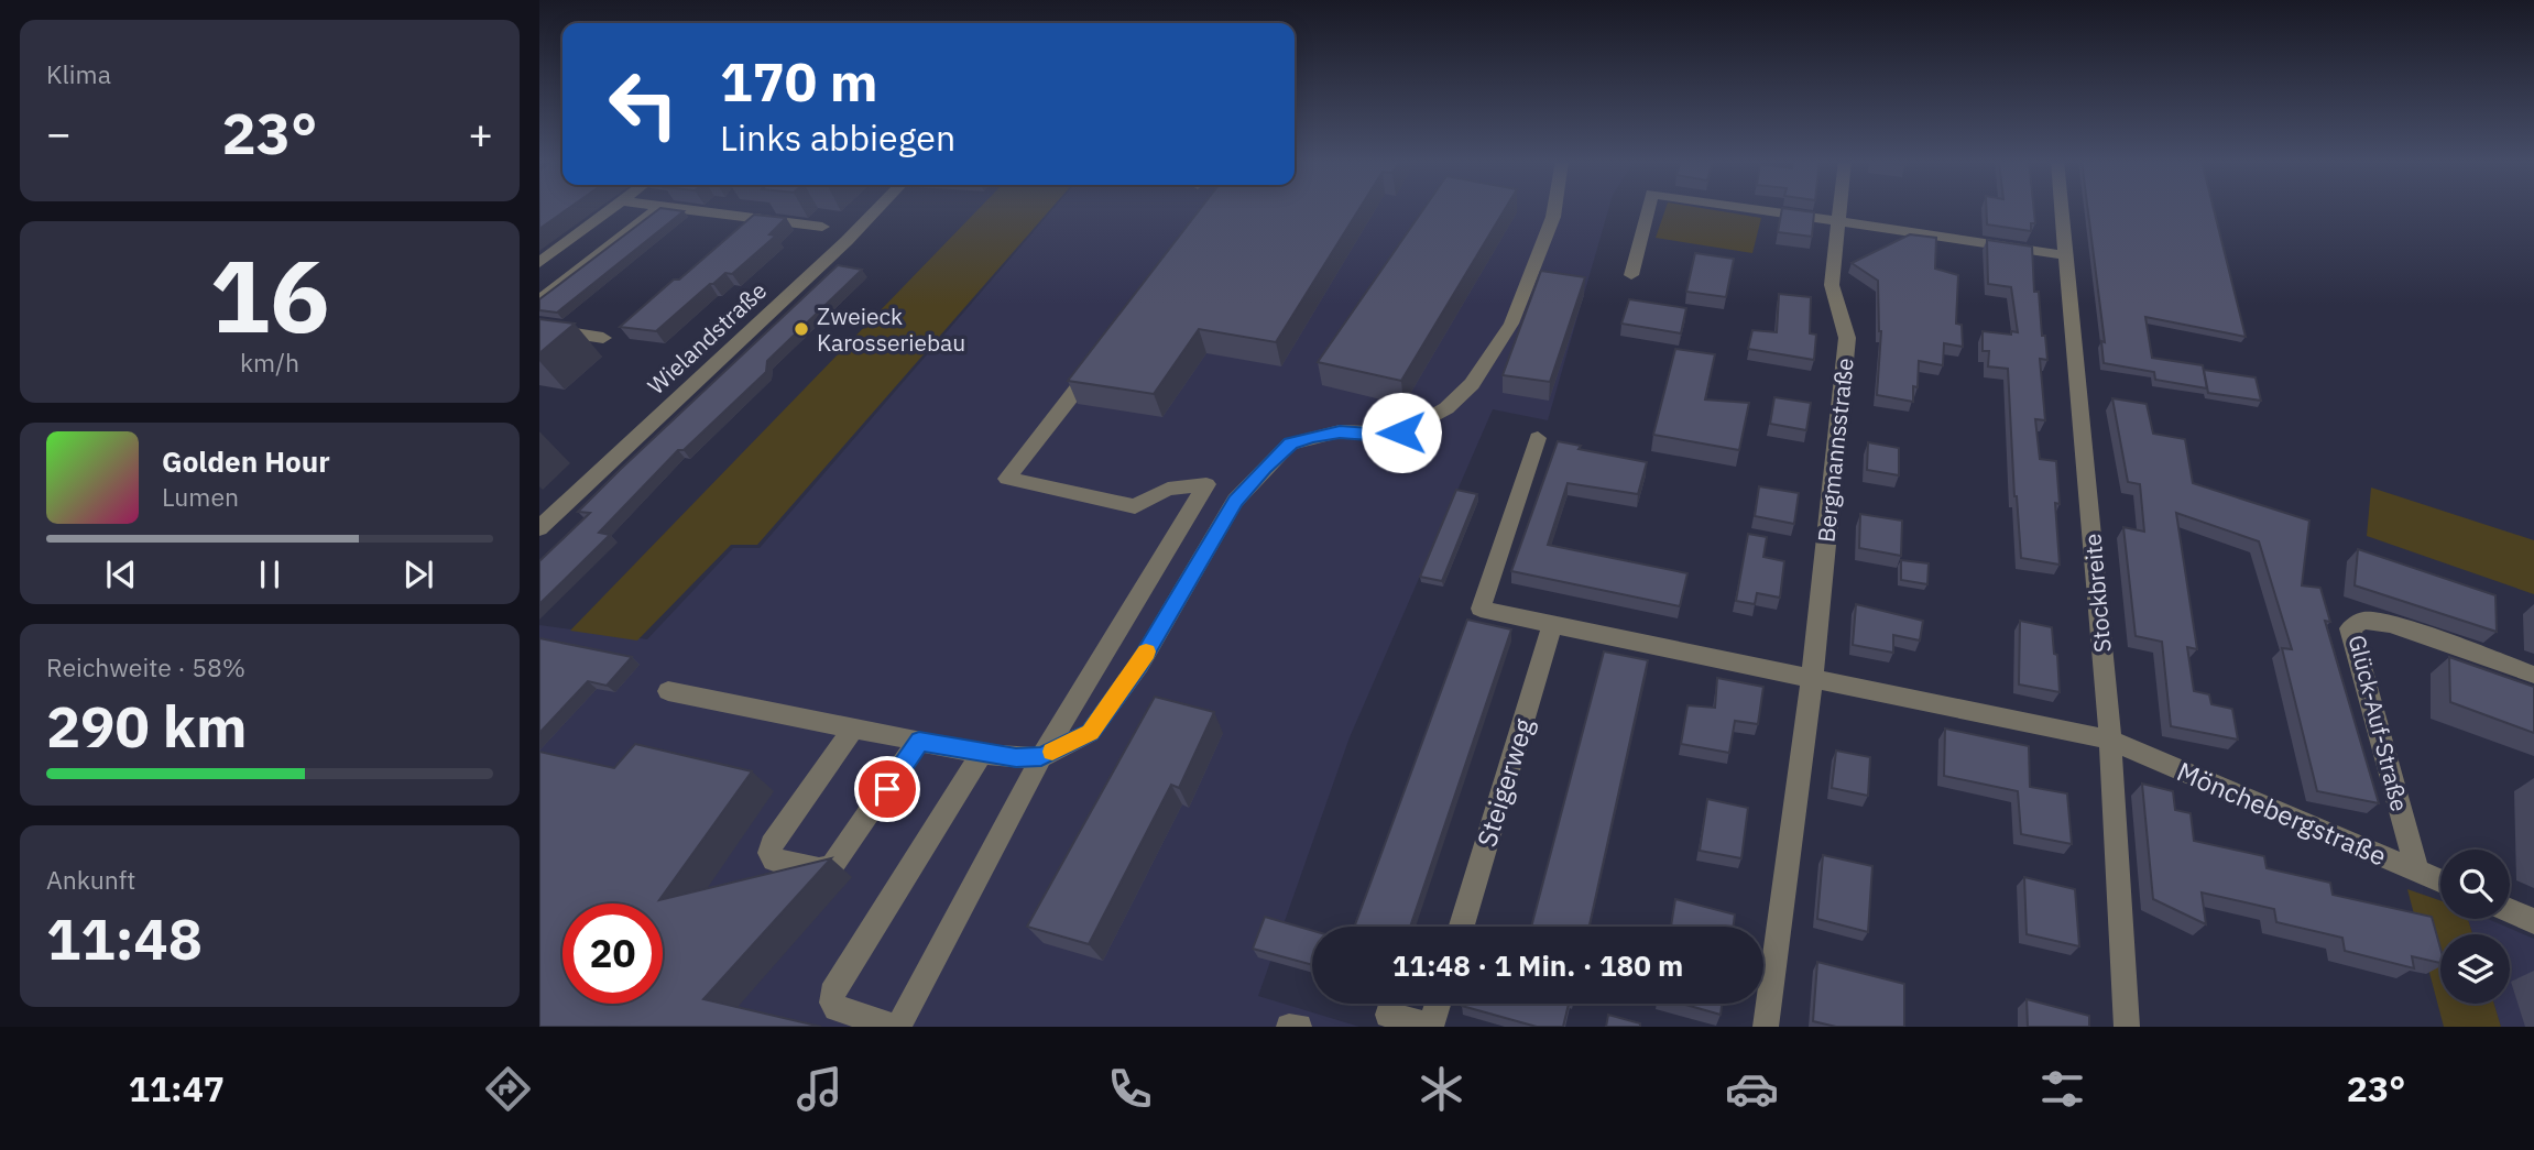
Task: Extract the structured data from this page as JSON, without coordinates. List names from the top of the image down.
{
  "streets": {
    "street": [
      "Wielandstraße",
      "Bergmannsstraße",
      "Stockbreite",
      "Glück-Auf-Straße",
      "Steigerweg",
      "Mönchebergstraße"
    ]
  },
  "crossings": [
    ["Stockbreite", "Mönchebergstraße"],
    ["Glück-Auf-Straße", "Mönchebergstraße"]
  ],
  "places": ["Zweieck Karosseriebau"],
  "page": {
    "tile": [
      "Klima",
      ["16", "km/h"],
      ["Reichweite · 58%", "290 km"],
      ["Ankunft", "11:48"]
    ],
    "turn": ["170 m", "Links abbiegen"],
    "heat": ["−", "23°", "+"],
    "song": ["Golden Hour", "Lumen"],
    "limit": "20",
    "trip": "11:48 · 1 Min. · 180 m",
    "tabs": ["11:47", "23°"]
  }
}
